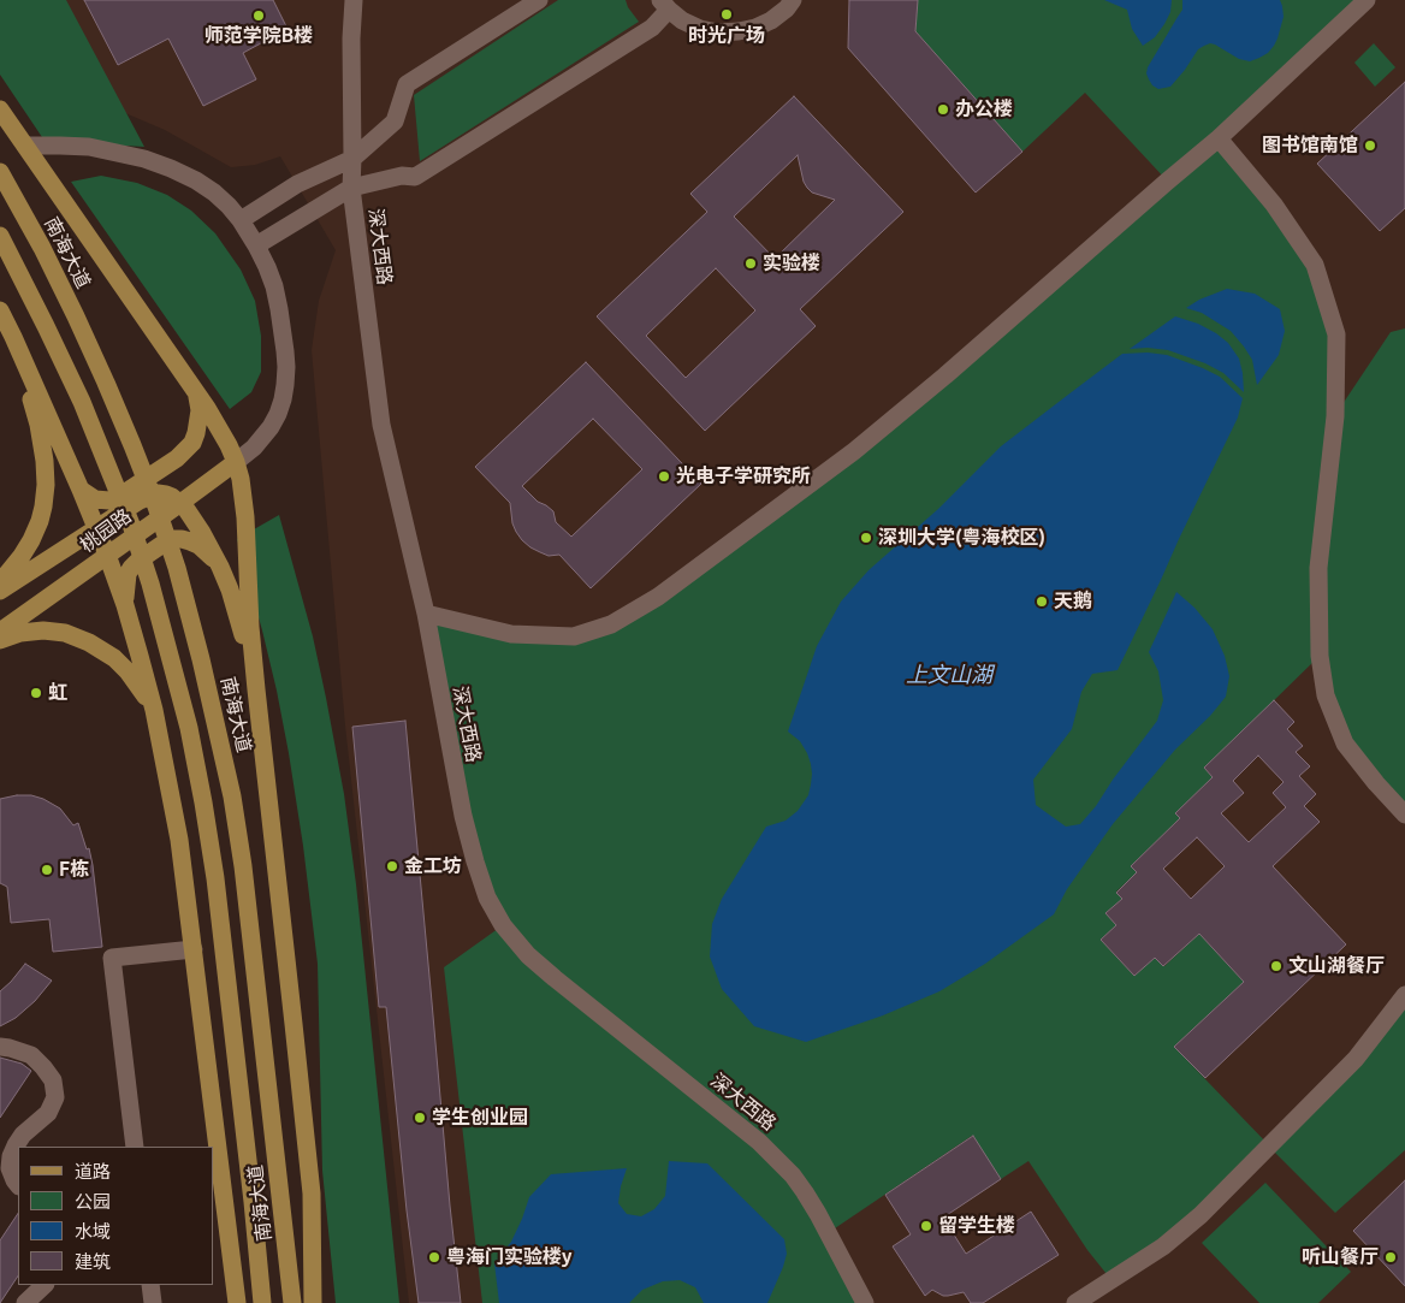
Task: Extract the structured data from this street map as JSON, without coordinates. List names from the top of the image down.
{
  "streets": {
    "main road": ["南海大道", "桃园路"],
    "street": ["深大西路"]
  },
  "water": ["上文山湖"],
  "places": [
    "时光广场",
    "师范学院B楼",
    "办公楼",
    "图书馆南馆",
    "实验楼",
    "光电子学研究所",
    "深圳大学(粤海校区)",
    "天鹅",
    "虹",
    "金工坊",
    "F栋",
    "文山湖餐厅",
    "学生创业园",
    "留学生楼",
    "粤海门实验楼y",
    "听山餐厅"
  ],
  "legend": [
    "道路",
    "公园",
    "水域",
    "建筑"
  ]
}
